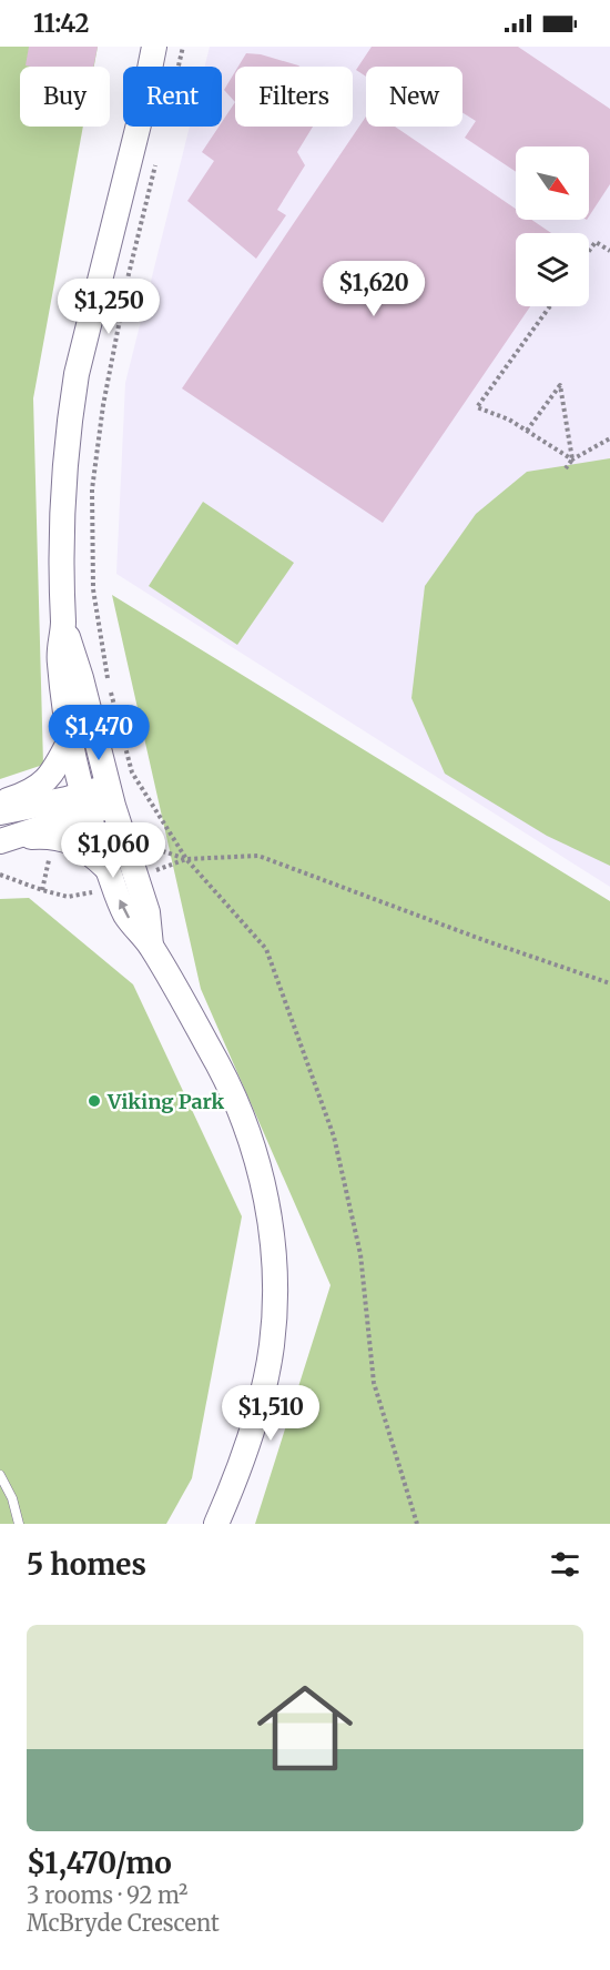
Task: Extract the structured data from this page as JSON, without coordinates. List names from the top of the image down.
{
  "places": ["Viking Park"],
  "north": "bottom right",
  "page": {
    "status": "11:42",
    "chip": [
      "Buy",
      "Rent",
      "Filters",
      "New"
    ],
    "price": [
      "$1,620",
      "$1,250",
      "$1,470",
      "$1,060",
      "$1,510"
    ],
    "heading": "5 homes",
    "list": [
      {
        "name": "$1,470/mo",
        "note": "3 rooms · 92 m² · McBryde Crescent"
      }
    ]
  }
}
